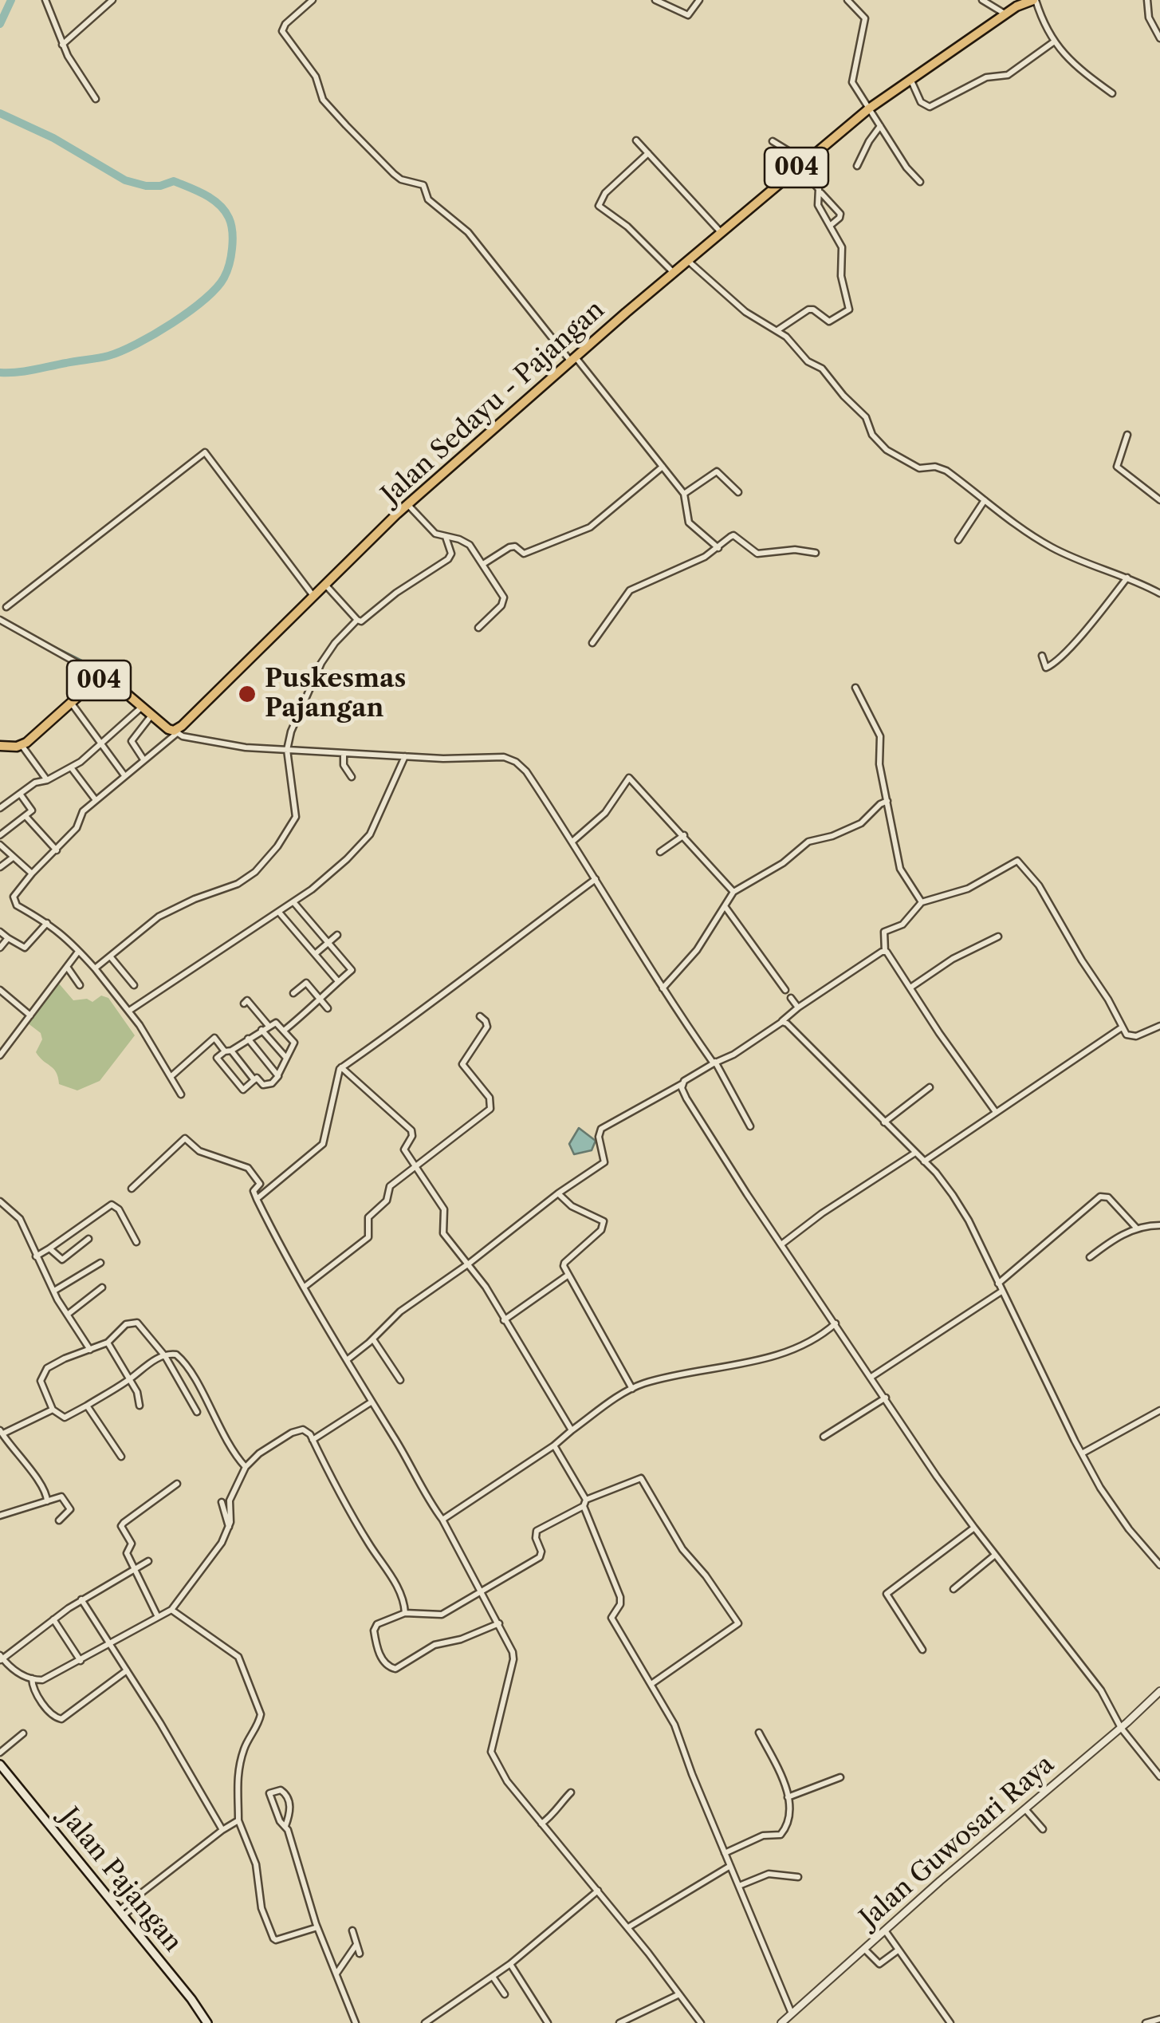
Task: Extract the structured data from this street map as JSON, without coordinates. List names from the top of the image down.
{
  "streets": {
    "main road": ["004", "Jalan Sedayu - Pajangan", "Jalan Pajangan"],
    "street": ["Jalan Guwosari Raya"]
  },
  "crossings": [
    ["004", "Jalan Sedayu - Pajangan"]
  ],
  "places": ["Puskesmas Pajangan"]
}
